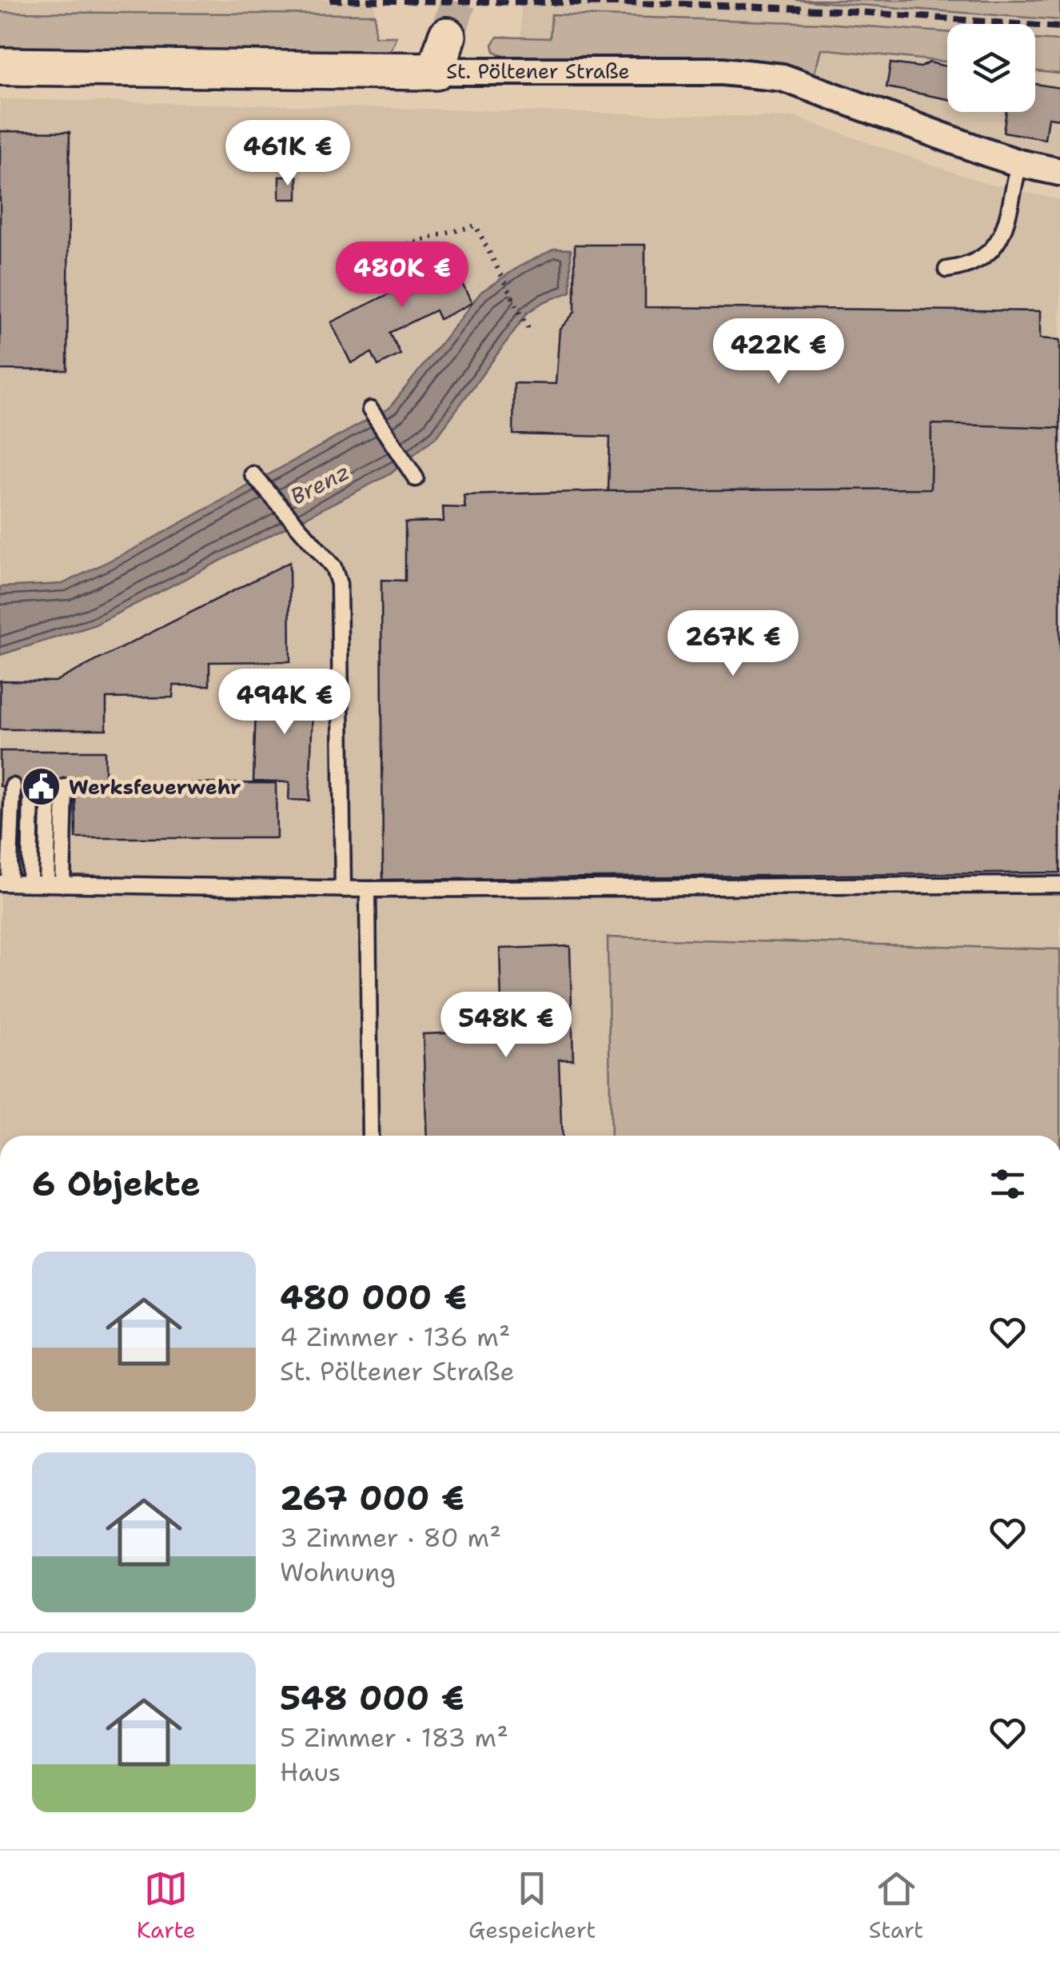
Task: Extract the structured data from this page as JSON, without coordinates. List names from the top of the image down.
{
  "streets": {
    "street": ["St. Pöltener Straße"]
  },
  "water": ["Brenz"],
  "places": {
    "public building": ["Werksfeuerwehr"]
  },
  "page": {
    "price": [
      "461K €",
      "480K €",
      "422K €",
      "267K €",
      "494K €",
      "548K €"
    ],
    "heading": "6 Objekte",
    "list": [
      {
        "name": "480 000 €",
        "note": "4 Zimmer · 136 m² · St. Pöltener Straße"
      },
      {
        "name": "267 000 €",
        "note": "3 Zimmer · 80 m² · Wohnung"
      },
      {
        "name": "548 000 €",
        "note": "5 Zimmer · 183 m² · Haus"
      }
    ],
    "tabs": ["Karte", "Gespeichert", "Start"]
  }
}
